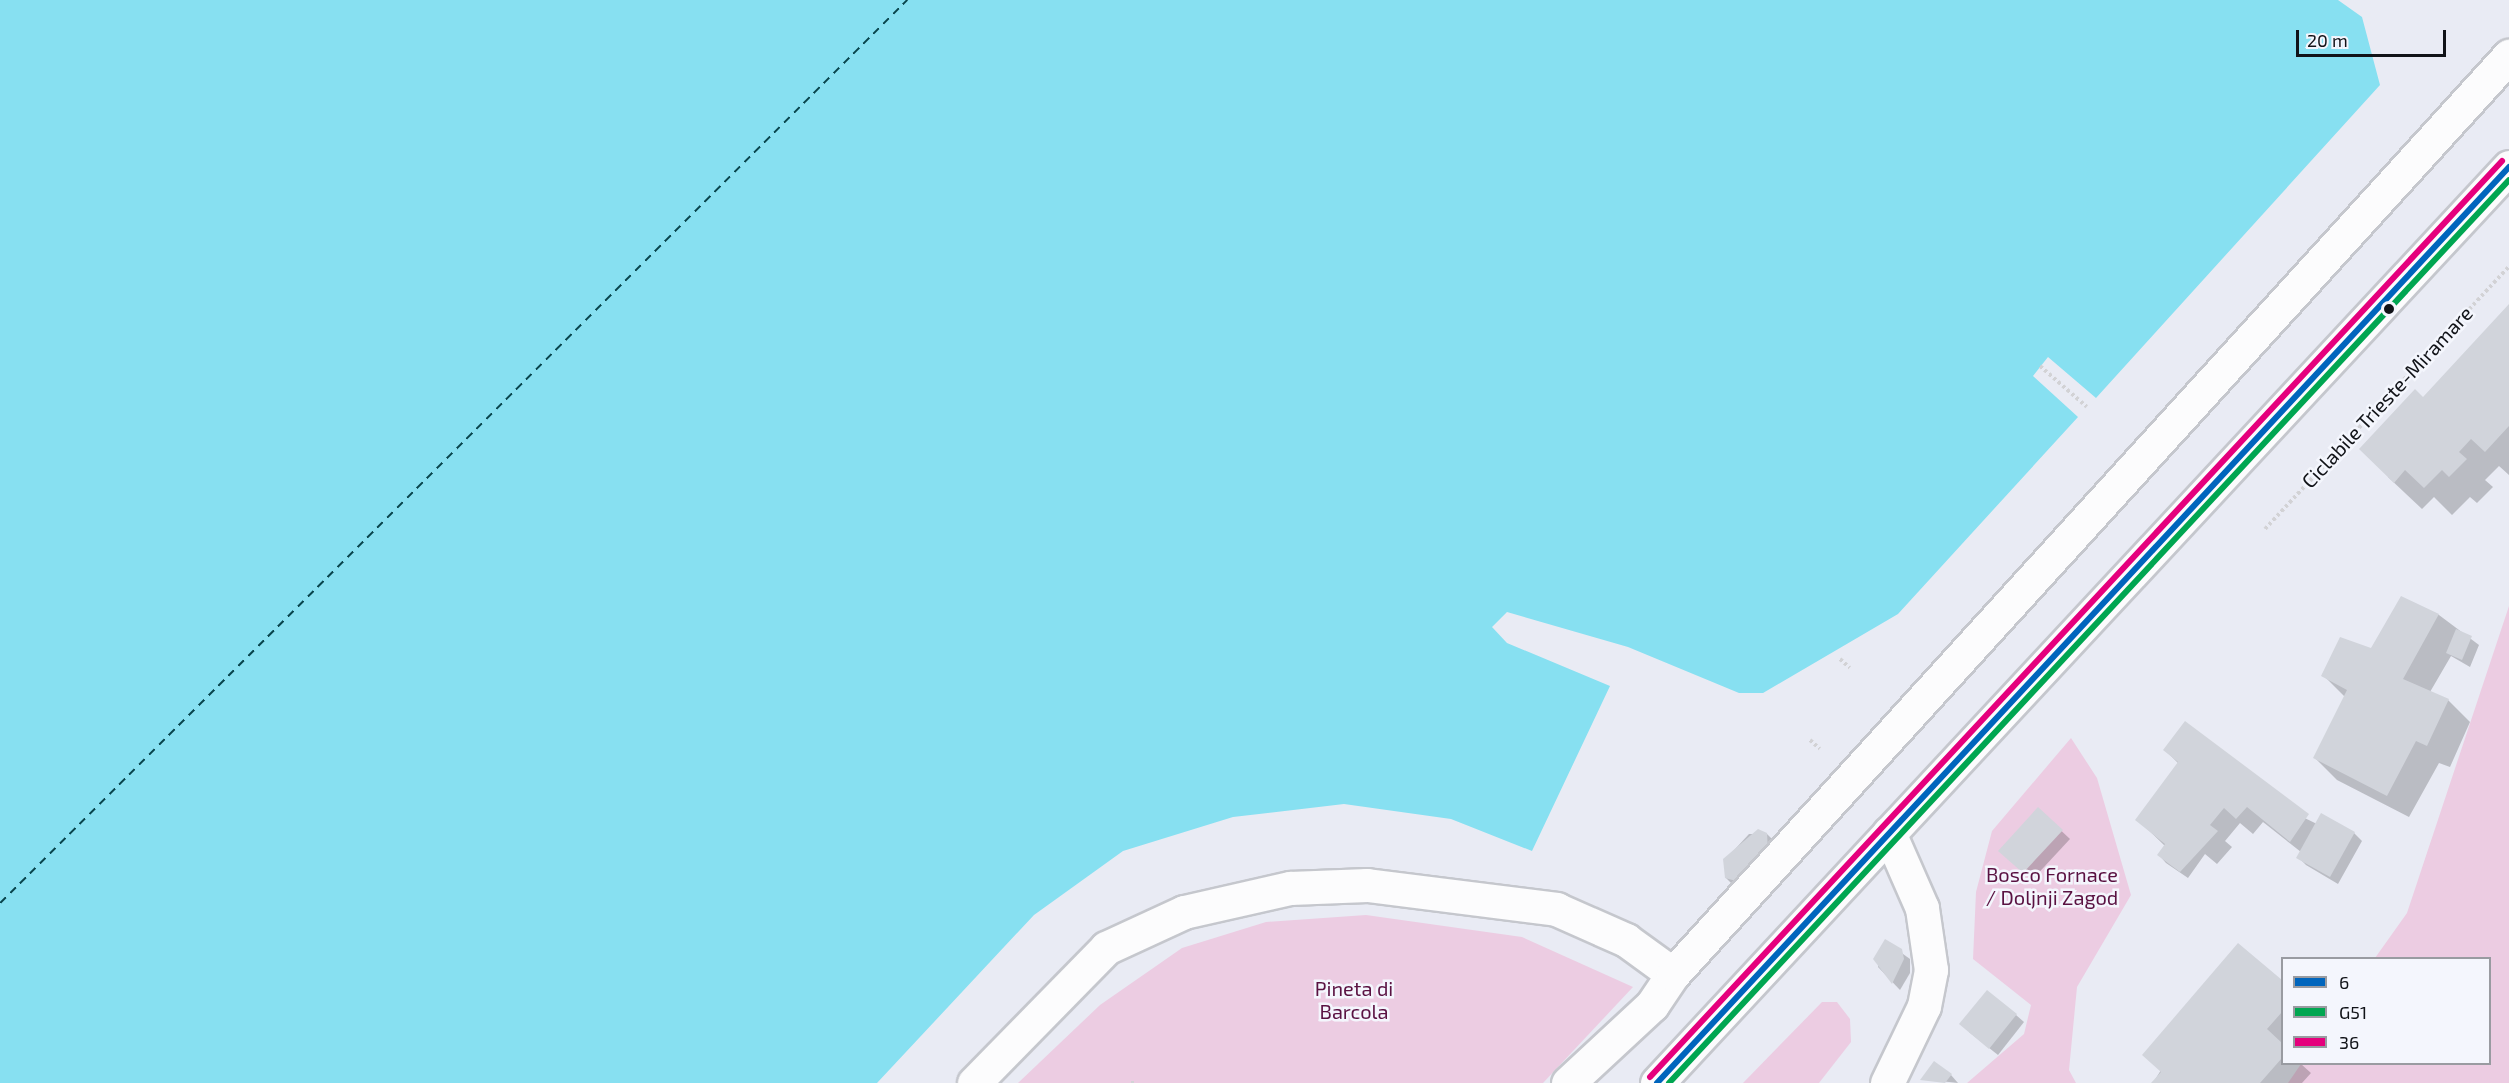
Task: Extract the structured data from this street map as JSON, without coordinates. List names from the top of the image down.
{
  "streets": {
    "path": ["Ciclabile Trieste-Miramare"]
  },
  "parks": ["Bosco Fornace / Doljnji Zagod", "Pineta di Barcola"],
  "lines": ["transit line 36", "transit line 6", "transit line G51"],
  "legend": ["6", "G51", "36"],
  "scale_bar": "20 m"
}
